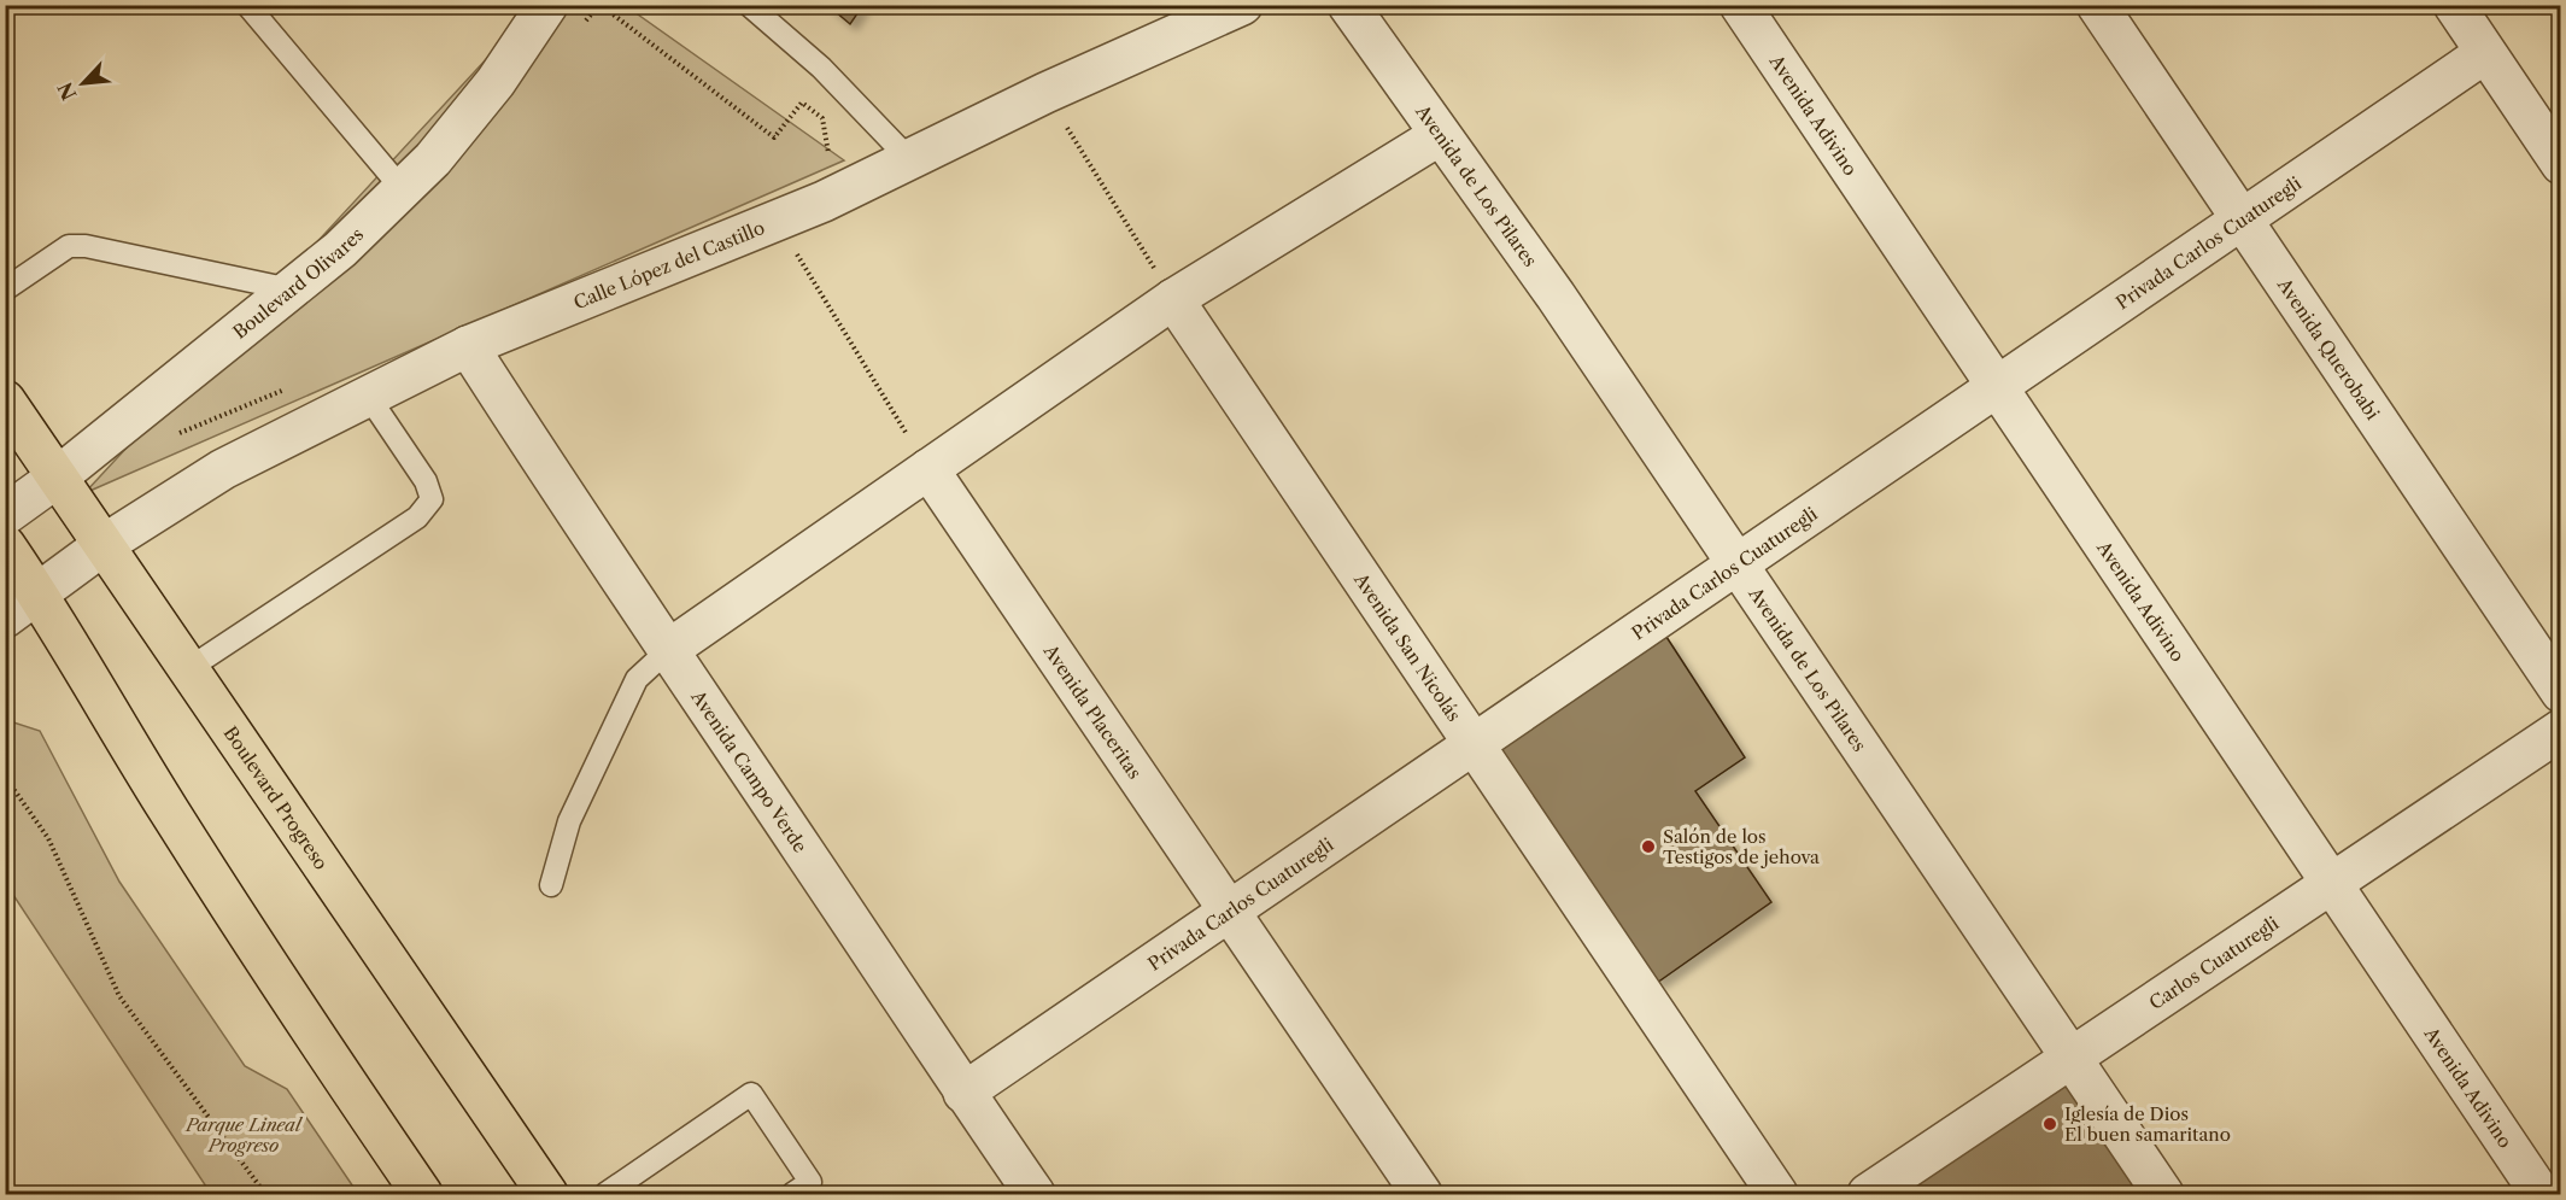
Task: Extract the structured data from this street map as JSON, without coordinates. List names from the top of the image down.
{
  "streets": {
    "main road": ["Boulevard Progreso"],
    "street": [
      "Avenida Adivino",
      "Avenida de Los Pilares",
      "Privada Carlos Cuaturegli",
      "Calle López del Castillo",
      "Boulevard Olivares",
      "Avenida Querobabi",
      "Avenida San Nicolás",
      "Avenida Placeritas",
      "Avenida Campo Verde",
      "Carlos Cuaturegli"
    ]
  },
  "crossings": [
    ["Avenida Adivino", "Privada Carlos Cuaturegli"],
    ["Avenida Adivino", "Carlos Cuaturegli"],
    ["Avenida de Los Pilares", "Privada Carlos Cuaturegli"],
    ["Avenida de Los Pilares", "Carlos Cuaturegli"],
    ["Privada Carlos Cuaturegli", "Avenida Querobabi"],
    ["Privada Carlos Cuaturegli", "Avenida San Nicolás"],
    ["Privada Carlos Cuaturegli", "Avenida Placeritas"],
    ["Privada Carlos Cuaturegli", "Avenida Campo Verde"],
    ["Calle López del Castillo", "Avenida Campo Verde"],
    ["Calle López del Castillo", "Boulevard Progreso"],
    ["Boulevard Olivares", "Boulevard Progreso"]
  ],
  "parks": ["Parque Lineal Progreso"],
  "places": ["Salón de los Testigos de jehova", "Iglesía de Dios El buen samaritano"],
  "north": "bottom left"
}
